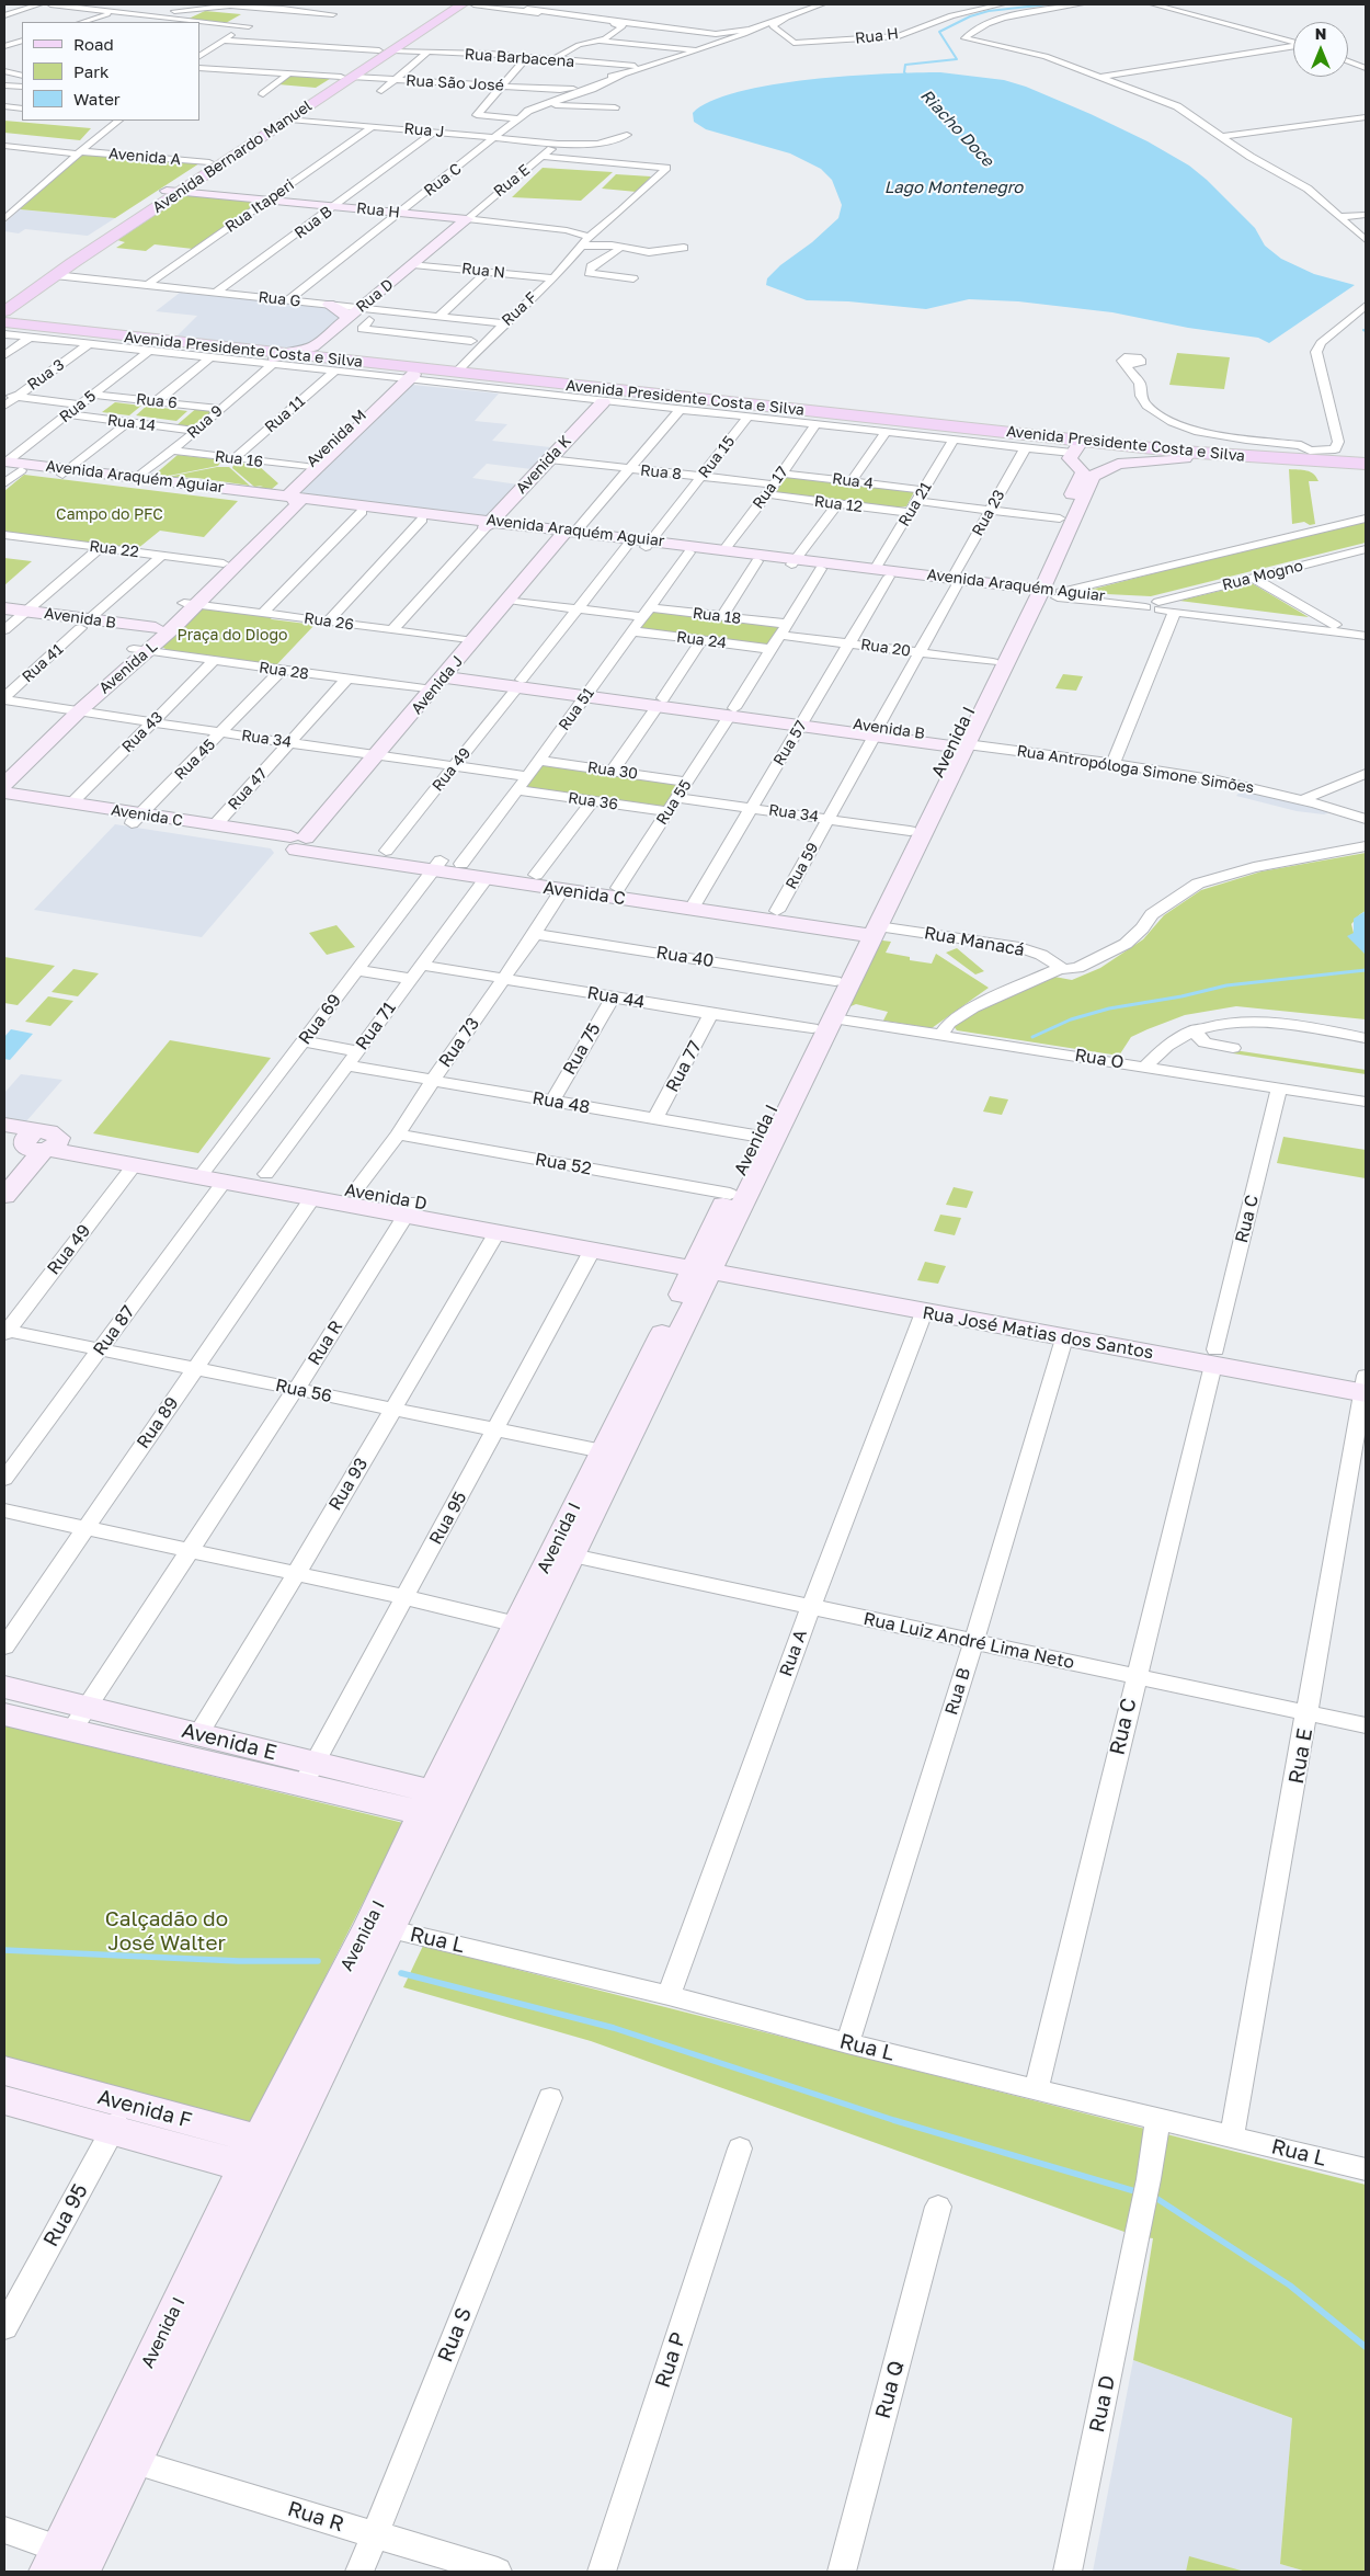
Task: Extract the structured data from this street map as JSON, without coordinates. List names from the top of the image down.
{
  "streets": {
    "main road": ["Avenida Bernardo Manuel", "Avenida Presidente Costa e Silva"],
    "street": [
      "Rua H",
      "Rua Barbacena",
      "Rua São José",
      "Rua J",
      "Avenida A",
      "Rua C",
      "Rua E",
      "Rua Itaperi",
      "Rua B",
      "Rua N",
      "Rua D",
      "Rua G",
      "Rua F",
      "Rua 3",
      "Rua 6",
      "Rua 5",
      "Rua 11",
      "Rua 9",
      "Rua 14",
      "Avenida M",
      "Rua 15",
      "Rua 16",
      "Avenida K",
      "Rua 8",
      "Avenida Araquém Aguiar",
      "Rua 4",
      "Rua 17",
      "Rua 12",
      "Rua 21",
      "Rua 23",
      "Rua 22",
      "Rua Mogno",
      "Rua 18",
      "Avenida B",
      "Rua 26",
      "Rua 24",
      "Rua 20",
      "Rua 41",
      "Avenida L",
      "Rua 28",
      "Avenida J",
      "Rua 51",
      "Rua 43",
      "Rua 34",
      "Avenida I",
      "Rua 57",
      "Rua 45",
      "Rua 49",
      "Rua Antropóloga Simone Simões",
      "Rua 30",
      "Rua 47",
      "Rua 36",
      "Rua 55",
      "Avenida C",
      "Rua 59",
      "Rua Manacá",
      "Rua 40",
      "Rua 44",
      "Rua 69",
      "Rua 71",
      "Rua 73",
      "Rua 75",
      "Rua O",
      "Rua 77",
      "Rua 48",
      "Rua 52",
      "Avenida D",
      "Rua 87",
      "Rua José Matias dos Santos",
      "Rua R",
      "Rua 56",
      "Rua 89",
      "Rua 93",
      "Rua 95",
      "Rua Luiz André Lima Neto",
      "Rua A",
      "Avenida E",
      "Rua L",
      "Avenida F",
      "Rua S",
      "Rua P",
      "Rua Q"
    ]
  },
  "crossings": [
    ["Rua H", "Avenida Bernardo Manuel"],
    ["Rua H", "Rua C"],
    ["Rua H", "Rua E"],
    ["Rua H", "Rua Itaperi"],
    ["Rua H", "Rua B"],
    ["Rua H", "Rua D"],
    ["Rua H", "Rua F"],
    ["Rua Barbacena", "Avenida Bernardo Manuel"],
    ["Rua São José", "Avenida Bernardo Manuel"],
    ["Rua São José", "Rua C"],
    ["Rua J", "Avenida Bernardo Manuel"],
    ["Rua J", "Rua C"],
    ["Rua J", "Rua E"],
    ["Rua J", "Rua Itaperi"],
    ["Rua J", "Rua B"],
    ["Avenida A", "Avenida Bernardo Manuel"],
    ["Avenida Bernardo Manuel", "Rua G"],
    ["Rua C", "Rua G"],
    ["Rua C", "Rua O"],
    ["Rua C", "Rua José Matias dos Santos"],
    ["Rua C", "Rua Luiz André Lima Neto"],
    ["Rua C", "Rua L"],
    ["Rua E", "Rua D"],
    ["Rua E", "Rua F"],
    ["Rua E", "Rua José Matias dos Santos"],
    ["Rua E", "Rua Luiz André Lima Neto"],
    ["Rua E", "Rua L"],
    ["Rua Itaperi", "Rua G"],
    ["Rua B", "Rua G"],
    ["Rua B", "Rua José Matias dos Santos"],
    ["Rua B", "Rua Luiz André Lima Neto"],
    ["Rua B", "Rua L"],
    ["Rua N", "Rua D"],
    ["Rua N", "Rua F"],
    ["Rua D", "Rua G"],
    ["Rua D", "Avenida Presidente Costa e Silva"],
    ["Rua D", "Rua 9"],
    ["Rua D", "Rua L"],
    ["Rua G", "Rua F"],
    ["Rua F", "Avenida Presidente Costa e Silva"],
    ["Avenida Presidente Costa e Silva", "Rua 9"],
    ["Avenida Presidente Costa e Silva", "Avenida M"],
    ["Avenida Presidente Costa e Silva", "Avenida I"],
    ["Rua 6", "Rua 5"],
    ["Rua 6", "Rua 9"],
    ["Rua 5", "Rua 14"],
    ["Rua 5", "Avenida Araquém Aguiar"],
    ["Rua 11", "Rua 16"],
    ["Rua 9", "Rua 14"],
    ["Rua 9", "Rua 16"],
    ["Rua 9", "Avenida Araquém Aguiar"],
    ["Avenida M", "Rua 16"],
    ["Avenida M", "Avenida Araquém Aguiar"],
    ["Avenida M", "Avenida L"],
    ["Rua 15", "Rua 8"],
    ["Rua 15", "Avenida Araquém Aguiar"],
    ["Avenida K", "Rua 8"],
    ["Avenida K", "Avenida Araquém Aguiar"],
    ["Rua 8", "Rua 17"],
    ["Rua 8", "Rua 12"],
    ["Avenida Araquém Aguiar", "Rua 17"],
    ["Avenida Araquém Aguiar", "Rua 21"],
    ["Avenida Araquém Aguiar", "Rua 23"],
    ["Avenida Araquém Aguiar", "Rua Mogno"],
    ["Avenida Araquém Aguiar", "Avenida L"],
    ["Avenida Araquém Aguiar", "Avenida J"],
    ["Avenida Araquém Aguiar", "Rua 51"],
    ["Avenida Araquém Aguiar", "Avenida I"],
    ["Avenida Araquém Aguiar", "Rua 57"],
    ["Avenida Araquém Aguiar", "Rua 49"],
    ["Avenida Araquém Aguiar", "Rua 55"],
    ["Avenida Araquém Aguiar", "Rua 59"],
    ["Rua 4", "Rua 17"],
    ["Rua 4", "Rua 21"],
    ["Rua 17", "Rua 12"],
    ["Rua 12", "Rua 21"],
    ["Rua 23", "Rua 59"],
    ["Rua 22", "Rua 41"],
    ["Rua 22", "Avenida L"],
    ["Rua 18", "Rua 20"],
    ["Rua 18", "Rua 51"],
    ["Rua 18", "Rua 55"],
    ["Avenida B", "Rua 41"],
    ["Avenida B", "Avenida L"],
    ["Avenida B", "Rua 28"],
    ["Avenida B", "Avenida J"],
    ["Avenida B", "Rua 51"],
    ["Avenida B", "Avenida I"],
    ["Avenida B", "Rua 57"],
    ["Avenida B", "Rua 49"],
    ["Avenida B", "Rua Antropóloga Simone Simões"],
    ["Avenida B", "Rua 55"],
    ["Avenida B", "Rua 59"],
    ["Rua 26", "Avenida L"],
    ["Rua 26", "Avenida J"],
    ["Rua 24", "Rua 51"],
    ["Rua 24", "Rua 55"],
    ["Rua 20", "Avenida I"],
    ["Rua 20", "Rua 57"],
    ["Rua 20", "Rua 55"],
    ["Rua 20", "Rua 59"],
    ["Rua 41", "Rua 34"],
    ["Avenida L", "Rua 28"],
    ["Avenida L", "Rua 34"],
    ["Rua 28", "Avenida J"],
    ["Rua 28", "Rua 43"],
    ["Rua 28", "Rua 45"],
    ["Rua 28", "Rua 47"],
    ["Avenida J", "Rua 34"],
    ["Avenida J", "Avenida C"],
    ["Rua 51", "Rua 34"],
    ["Rua 51", "Rua 30"],
    ["Rua 51", "Rua 36"],
    ["Rua 51", "Avenida C"],
    ["Rua 43", "Rua 34"],
    ["Rua 43", "Avenida C"],
    ["Rua 34", "Avenida I"],
    ["Rua 34", "Rua 57"],
    ["Rua 34", "Rua 45"],
    ["Rua 34", "Rua 49"],
    ["Rua 34", "Rua 47"],
    ["Rua 34", "Rua 55"],
    ["Rua 34", "Rua 59"],
    ["Avenida I", "Rua Antropóloga Simone Simões"],
    ["Avenida I", "Avenida C"],
    ["Avenida I", "Rua Manacá"],
    ["Avenida I", "Rua 40"],
    ["Avenida I", "Rua 44"],
    ["Avenida I", "Rua O"],
    ["Avenida I", "Rua 48"],
    ["Avenida I", "Rua 52"],
    ["Avenida I", "Avenida D"],
    ["Avenida I", "Rua José Matias dos Santos"],
    ["Avenida I", "Rua R"],
    ["Avenida I", "Rua 56"],
    ["Avenida I", "Rua Luiz André Lima Neto"],
    ["Avenida I", "Avenida E"],
    ["Avenida I", "Rua L"],
    ["Avenida I", "Avenida F"],
    ["Rua 57", "Avenida C"],
    ["Rua 45", "Avenida C"],
    ["Rua 49", "Avenida C"],
    ["Rua 49", "Avenida D"],
    ["Rua 49", "Rua 56"],
    ["Rua 30", "Rua 55"],
    ["Rua 47", "Avenida C"],
    ["Rua 36", "Rua 55"],
    ["Rua 55", "Avenida C"],
    ["Avenida C", "Rua 59"],
    ["Avenida C", "Rua Manacá"],
    ["Avenida C", "Rua 69"],
    ["Avenida C", "Rua 71"],
    ["Avenida C", "Rua 73"],
    ["Rua 40", "Rua 73"],
    ["Rua 44", "Rua 71"],
    ["Rua 44", "Rua 73"],
    ["Rua 44", "Rua 75"],
    ["Rua 44", "Rua 77"],
    ["Rua 69", "Avenida D"],
    ["Rua 69", "Rua 87"],
    ["Rua 71", "Rua 48"],
    ["Rua 71", "Avenida D"],
    ["Rua 73", "Rua 48"],
    ["Rua 73", "Rua 52"],
    ["Rua 73", "Avenida D"],
    ["Rua 75", "Rua 48"],
    ["Rua 77", "Rua 48"],
    ["Avenida D", "Rua 87"],
    ["Avenida D", "Rua José Matias dos Santos"],
    ["Avenida D", "Rua R"],
    ["Avenida D", "Rua 89"],
    ["Avenida D", "Rua 93"],
    ["Avenida D", "Rua 95"],
    ["Rua 87", "Rua 56"],
    ["Rua José Matias dos Santos", "Rua A"],
    ["Rua R", "Rua 56"],
    ["Rua R", "Avenida E"],
    ["Rua R", "Rua S"],
    ["Rua 56", "Rua 89"],
    ["Rua 56", "Rua 93"],
    ["Rua 56", "Rua 95"],
    ["Rua 93", "Avenida E"],
    ["Rua 95", "Avenida E"],
    ["Rua 95", "Avenida F"],
    ["Rua Luiz André Lima Neto", "Rua A"],
    ["Rua A", "Rua L"]
  ],
  "water": ["Riacho Doce", "Lago Montenegro"],
  "parks": ["Campo do PFC", "Praça do Diogo", "Calçadão do José Walter"],
  "legend": ["Road", "Park", "Water"],
  "north": "top"
}
